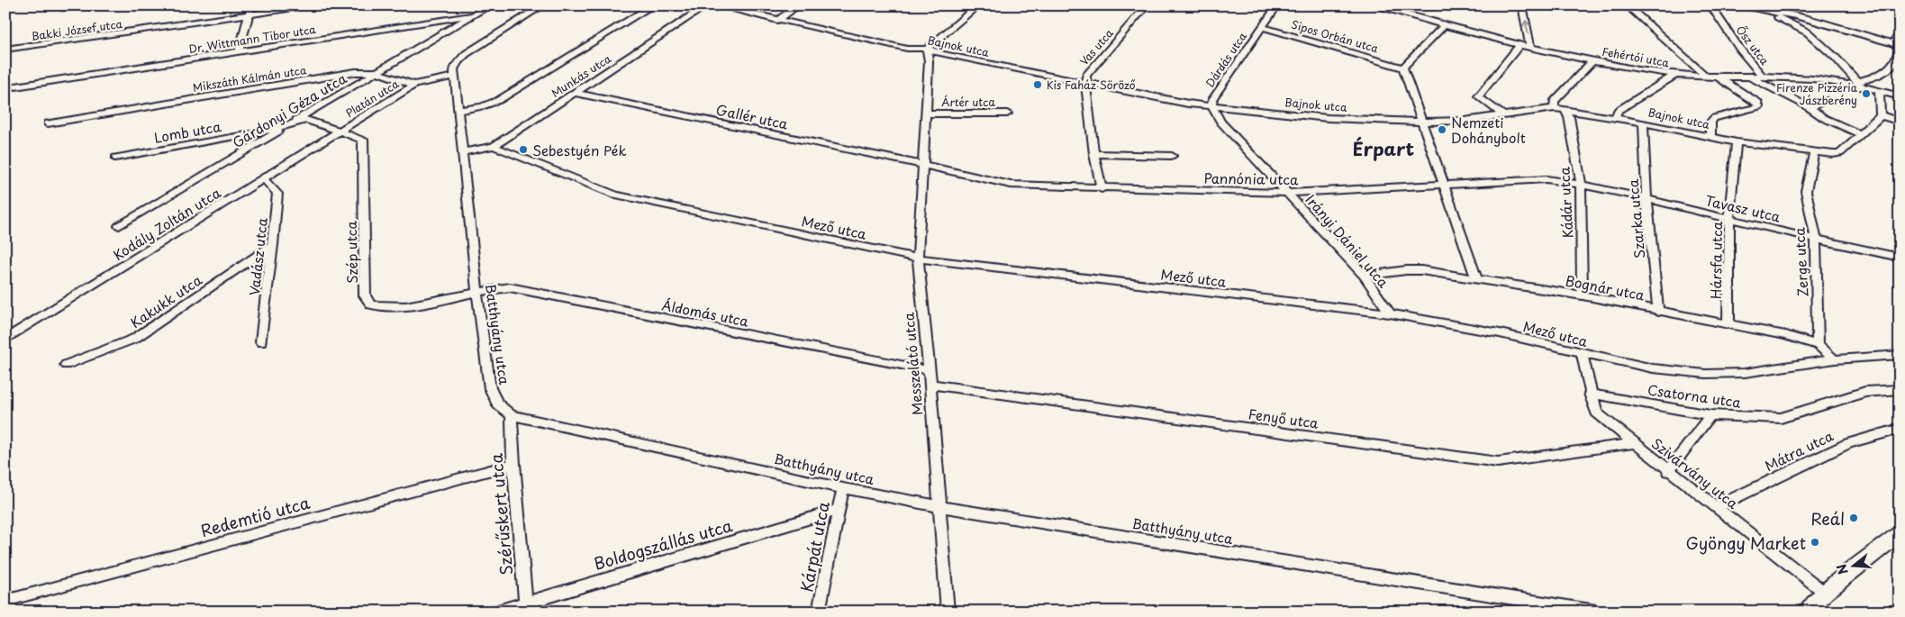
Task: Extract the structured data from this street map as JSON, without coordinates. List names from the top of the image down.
{
  "streets": {
    "street": [
      "Bakki József utca",
      "Sipos Orbán utca",
      "Dr. Wittmann Tibor utca",
      "Ősz utca",
      "Bajnok utca",
      "Vas utca",
      "Fehértói utca",
      "Dárdás utca",
      "Munkás utca",
      "Mikszáth Kálmán utca",
      "Platán utca",
      "Ártér utca",
      "Gárdonyi Géza utca",
      "Gallér utca",
      "Lomb utca",
      "Pannónia utca",
      "Kádár utca",
      "Tavasz utca",
      "Szarka utca",
      "Kodály Zoltán utca",
      "Mező utca",
      "Irányi Dániel utca",
      "Szép utca",
      "Vadász utca",
      "Hársfa utca",
      "Zerge utca",
      "Bognár utca",
      "Kakukk utca",
      "Áldomás utca",
      "Batthyány utca",
      "Messzelátó utca",
      "Csatorna utca",
      "Fenyő utca",
      "Mátra utca",
      "Szivárvány utca",
      "Szérűskert utca",
      "Redemtió utca",
      "Boldogszállás utca",
      "Kárpát utca"
    ]
  },
  "crossings": [
    ["Sipos Orbán utca", "Dárdás utca"],
    ["Dr. Wittmann Tibor utca", "Gárdonyi Géza utca"],
    ["Ősz utca", "Fehértói utca"],
    ["Bajnok utca", "Vas utca"],
    ["Bajnok utca", "Dárdás utca"],
    ["Bajnok utca", "Ártér utca"],
    ["Bajnok utca", "Kádár utca"],
    ["Bajnok utca", "Szarka utca"],
    ["Bajnok utca", "Irányi Dániel utca"],
    ["Bajnok utca", "Hársfa utca"],
    ["Bajnok utca", "Zerge utca"],
    ["Dárdás utca", "Irányi Dániel utca"],
    ["Munkás utca", "Gallér utca"],
    ["Munkás utca", "Mező utca"],
    ["Munkás utca", "Batthyány utca"],
    ["Mikszáth Kálmán utca", "Platán utca"],
    ["Mikszáth Kálmán utca", "Gárdonyi Géza utca"],
    ["Mikszáth Kálmán utca", "Batthyány utca"],
    ["Platán utca", "Lomb utca"],
    ["Platán utca", "Kodály Zoltán utca"],
    ["Platán utca", "Szép utca"],
    ["Ártér utca", "Messzelátó utca"],
    ["Gárdonyi Géza utca", "Lomb utca"],
    ["Gallér utca", "Pannónia utca"],
    ["Gallér utca", "Messzelátó utca"],
    ["Lomb utca", "Kodály Zoltán utca"],
    ["Lomb utca", "Szép utca"],
    ["Pannónia utca", "Kádár utca"],
    ["Pannónia utca", "Tavasz utca"],
    ["Pannónia utca", "Irányi Dániel utca"],
    ["Pannónia utca", "Messzelátó utca"],
    ["Kádár utca", "Tavasz utca"],
    ["Kádár utca", "Bognár utca"],
    ["Tavasz utca", "Szarka utca"],
    ["Tavasz utca", "Hársfa utca"],
    ["Tavasz utca", "Zerge utca"],
    ["Szarka utca", "Bognár utca"],
    ["Kodály Zoltán utca", "Szép utca"],
    ["Kodály Zoltán utca", "Vadász utca"],
    ["Mező utca", "Irányi Dániel utca"],
    ["Mező utca", "Bognár utca"],
    ["Mező utca", "Messzelátó utca"],
    ["Mező utca", "Szivárvány utca"],
    ["Irányi Dániel utca", "Bognár utca"],
    ["Szép utca", "Áldomás utca"],
    ["Szép utca", "Batthyány utca"],
    ["Vadász utca", "Kakukk utca"],
    ["Hársfa utca", "Bognár utca"],
    ["Zerge utca", "Bognár utca"],
    ["Áldomás utca", "Batthyány utca"],
    ["Áldomás utca", "Messzelátó utca"],
    ["Batthyány utca", "Messzelátó utca"],
    ["Batthyány utca", "Szérűskert utca"],
    ["Batthyány utca", "Kárpát utca"],
    ["Messzelátó utca", "Fenyő utca"],
    ["Csatorna utca", "Szivárvány utca"],
    ["Fenyő utca", "Szivárvány utca"],
    ["Mátra utca", "Szivárvány utca"],
    ["Szérűskert utca", "Redemtió utca"],
    ["Szérűskert utca", "Boldogszállás utca"],
    ["Boldogszállás utca", "Kárpát utca"]
  ],
  "districts": ["Érpart"],
  "places": [
    "Kis Faház Söröző",
    "Firenze Pizzéria Jászberény",
    "Nemzeti Dohánybolt",
    "Sebestyén Pék",
    "Reál",
    "Gyöngy Market"
  ],
  "north": "left"
}
